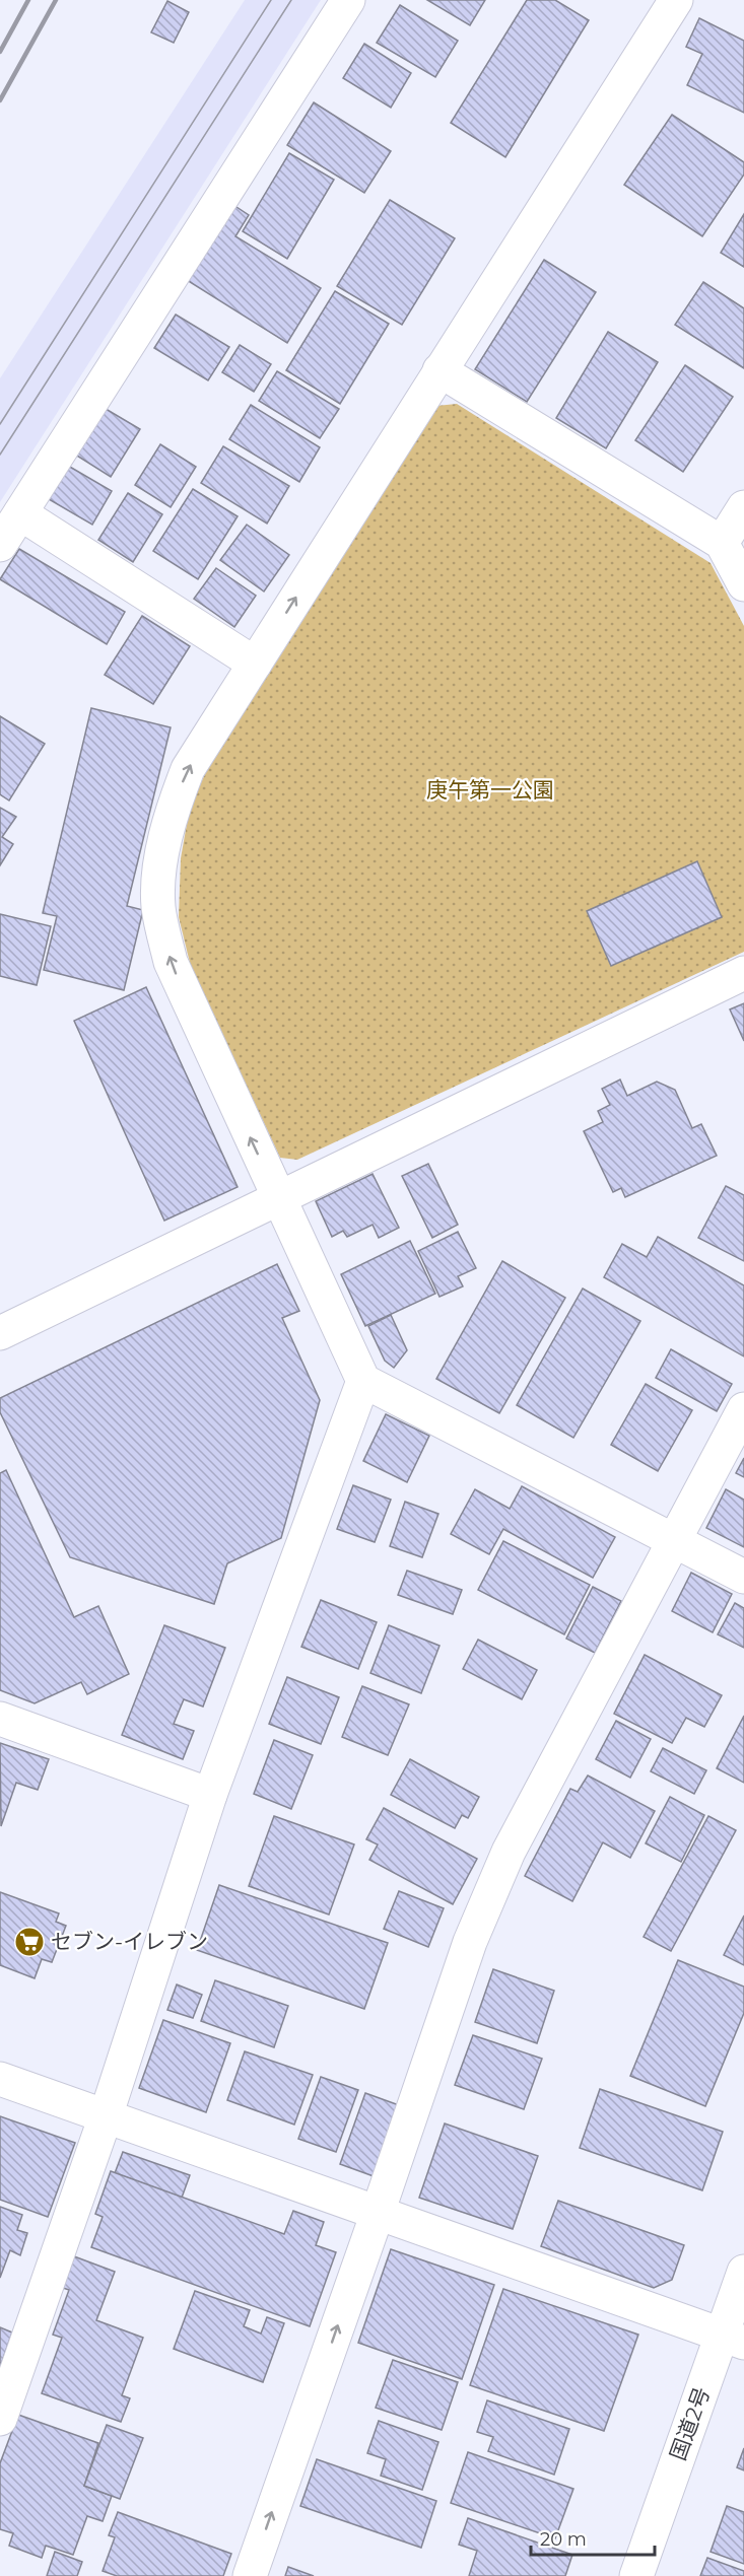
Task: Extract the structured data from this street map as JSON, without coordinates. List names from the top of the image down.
{
  "streets": {
    "main road": ["国道2号"]
  },
  "parks": ["庚午第一公園"],
  "places": {
    "supermarket": ["セブン-イレブン"]
  },
  "scale_bar": "20 m"
}
